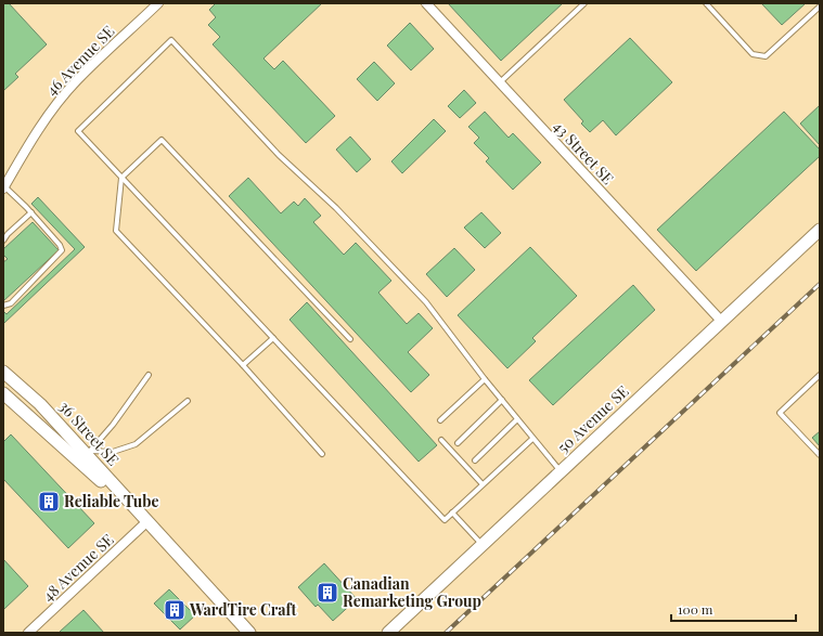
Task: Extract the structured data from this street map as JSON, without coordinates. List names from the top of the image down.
{
  "streets": {
    "street": [
      "46 Avenue SE",
      "43 Street SE",
      "50 Avenue SE",
      "36 Street SE",
      "48 Avenue SE"
    ]
  },
  "crossings": [
    ["43 Street SE", "50 Avenue SE"],
    ["36 Street SE", "48 Avenue SE"]
  ],
  "places": {
    "building": ["Reliable Tube", "Canadian Remarketing Group", "WardTire Craft"]
  },
  "scale_bar": "100 m"
}
